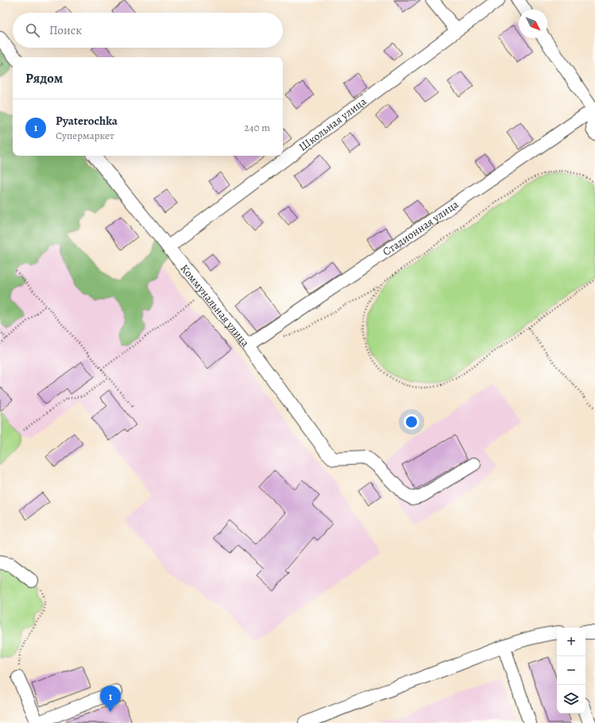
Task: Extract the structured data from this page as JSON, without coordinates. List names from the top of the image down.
{
  "streets": {
    "street": ["Школьная улица", "Стадионная улица", "Коммунальная улица"]
  },
  "crossings": [
    ["Школьная улица", "Коммунальная улица"],
    ["Стадионная улица", "Коммунальная улица"]
  ],
  "north": "bottom right",
  "page": {
    "search": "Поиск",
    "heading": "Рядом",
    "list": [
      {
        "mark": "1",
        "name": "Pyaterochka",
        "note": "Супермаркет",
        "value": "240 m"
      }
    ],
    "map_buttons": ["+", "−"],
    "pins": "1"
  }
}
